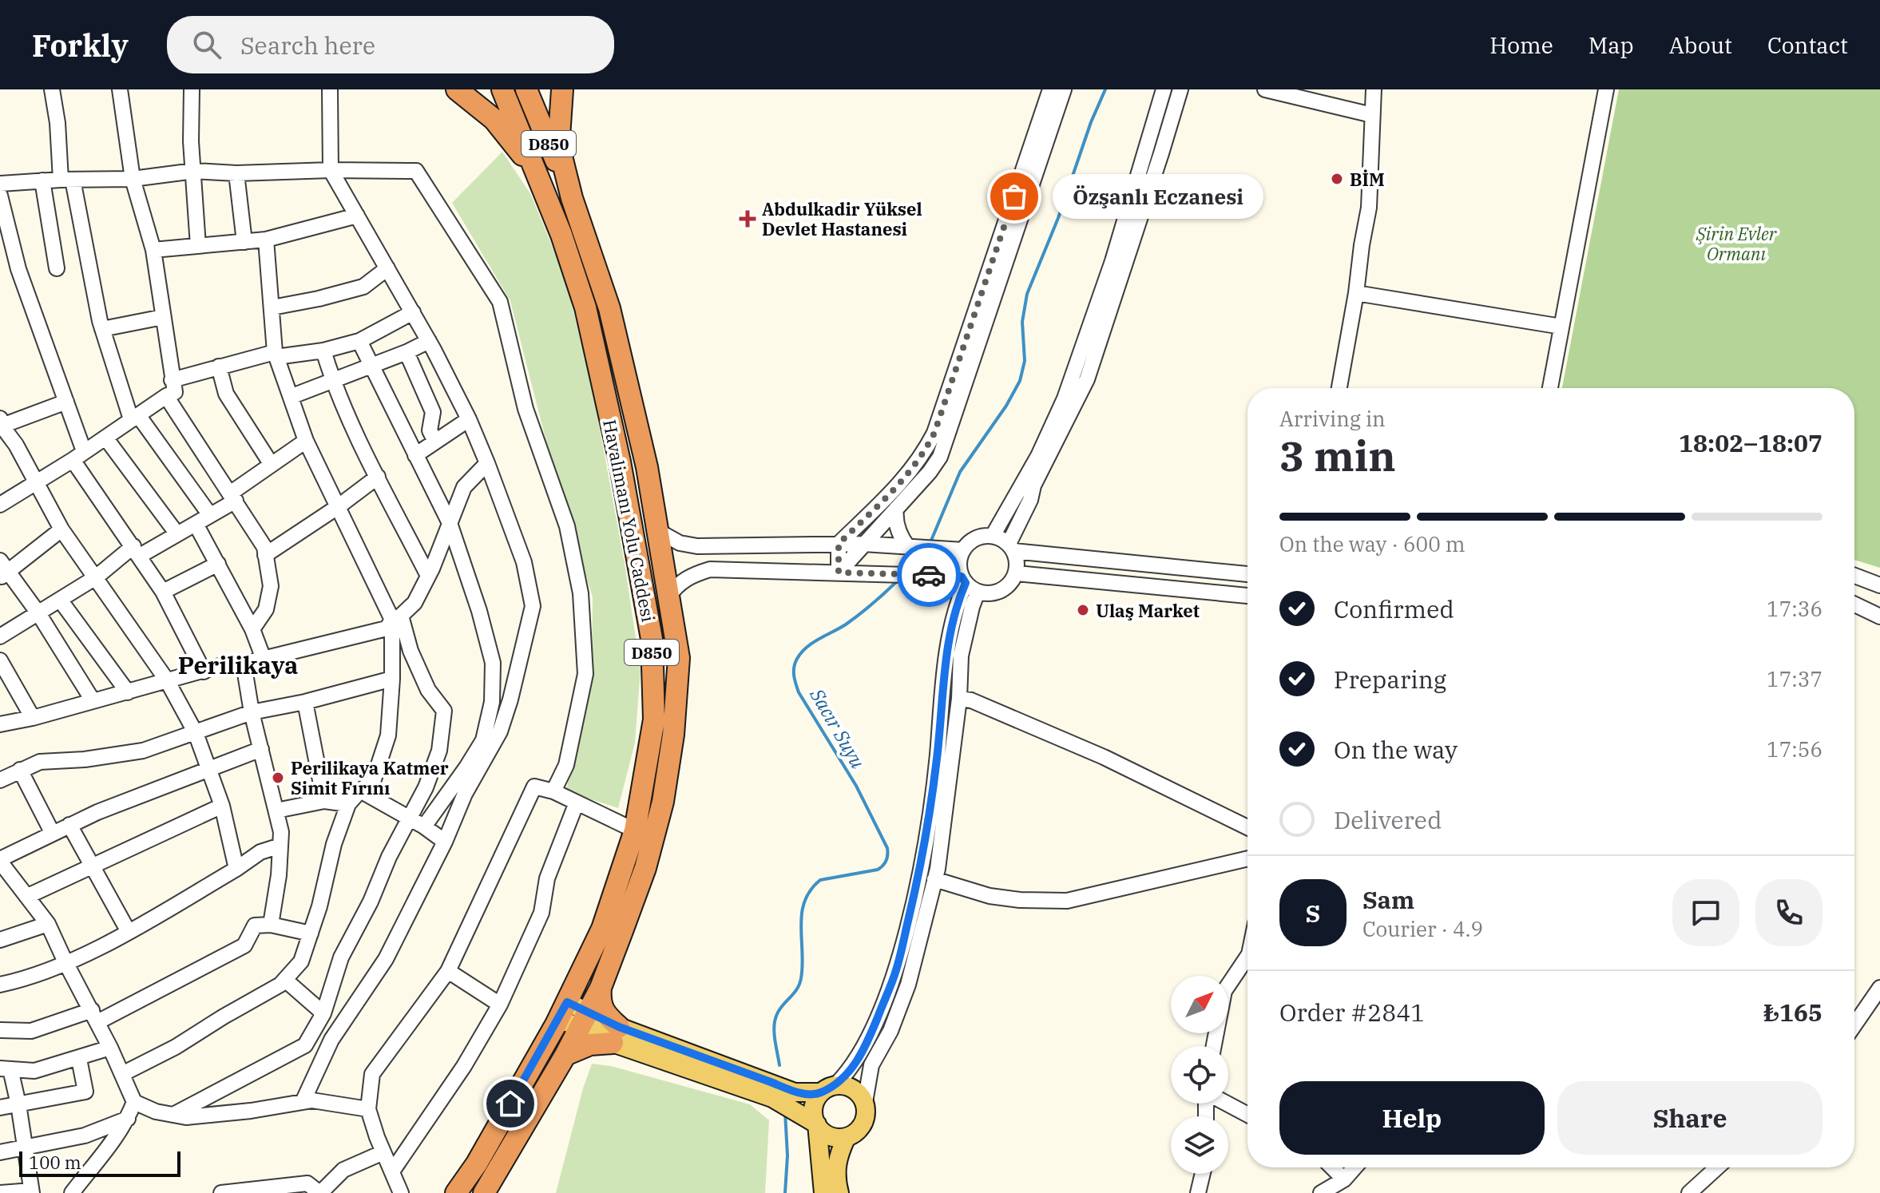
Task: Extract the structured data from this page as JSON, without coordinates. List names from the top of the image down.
{
  "streets": {
    "highway": ["D850", "Havalimanı Yolu Caddesi"]
  },
  "crossings": [
    ["D850", "Havalimanı Yolu Caddesi"]
  ],
  "districts": ["Perilikaya"],
  "water": ["Sacır Suyu"],
  "parks": ["Şirin Evler Ormanı"],
  "places": {
    "other": [
      "BİM",
      "Özşanlı Eczanesi",
      "Ulaş Market",
      "Perilikaya Katmer Simit Fırını"
    ],
    "health": ["Abdulkadir Yüksel Devlet Hastanesi"]
  },
  "scale_bar": "100 m",
  "north": "top right",
  "page": {
    "header": "Forkly",
    "search": "Search here",
    "nav": [
      "Home",
      "Map",
      "About",
      "Contact"
    ],
    "bubble": "Özşanlı Eczanesi",
    "heading": ["3 min", "Arriving in", "18:02–18:07"],
    "panel": [
      "Sam",
      "Courier · 4.9",
      "Order #2841",
      "₺165"
    ],
    "bar": "On the way · 600 m",
    "list": [
      ["Confirmed", "17:36"],
      ["Preparing", "17:37"],
      ["On the way", "17:56"],
      "Delivered"
    ],
    "round": "S",
    "buttons": ["Help", "Share"],
    "scale": "100 m"
  }
}
